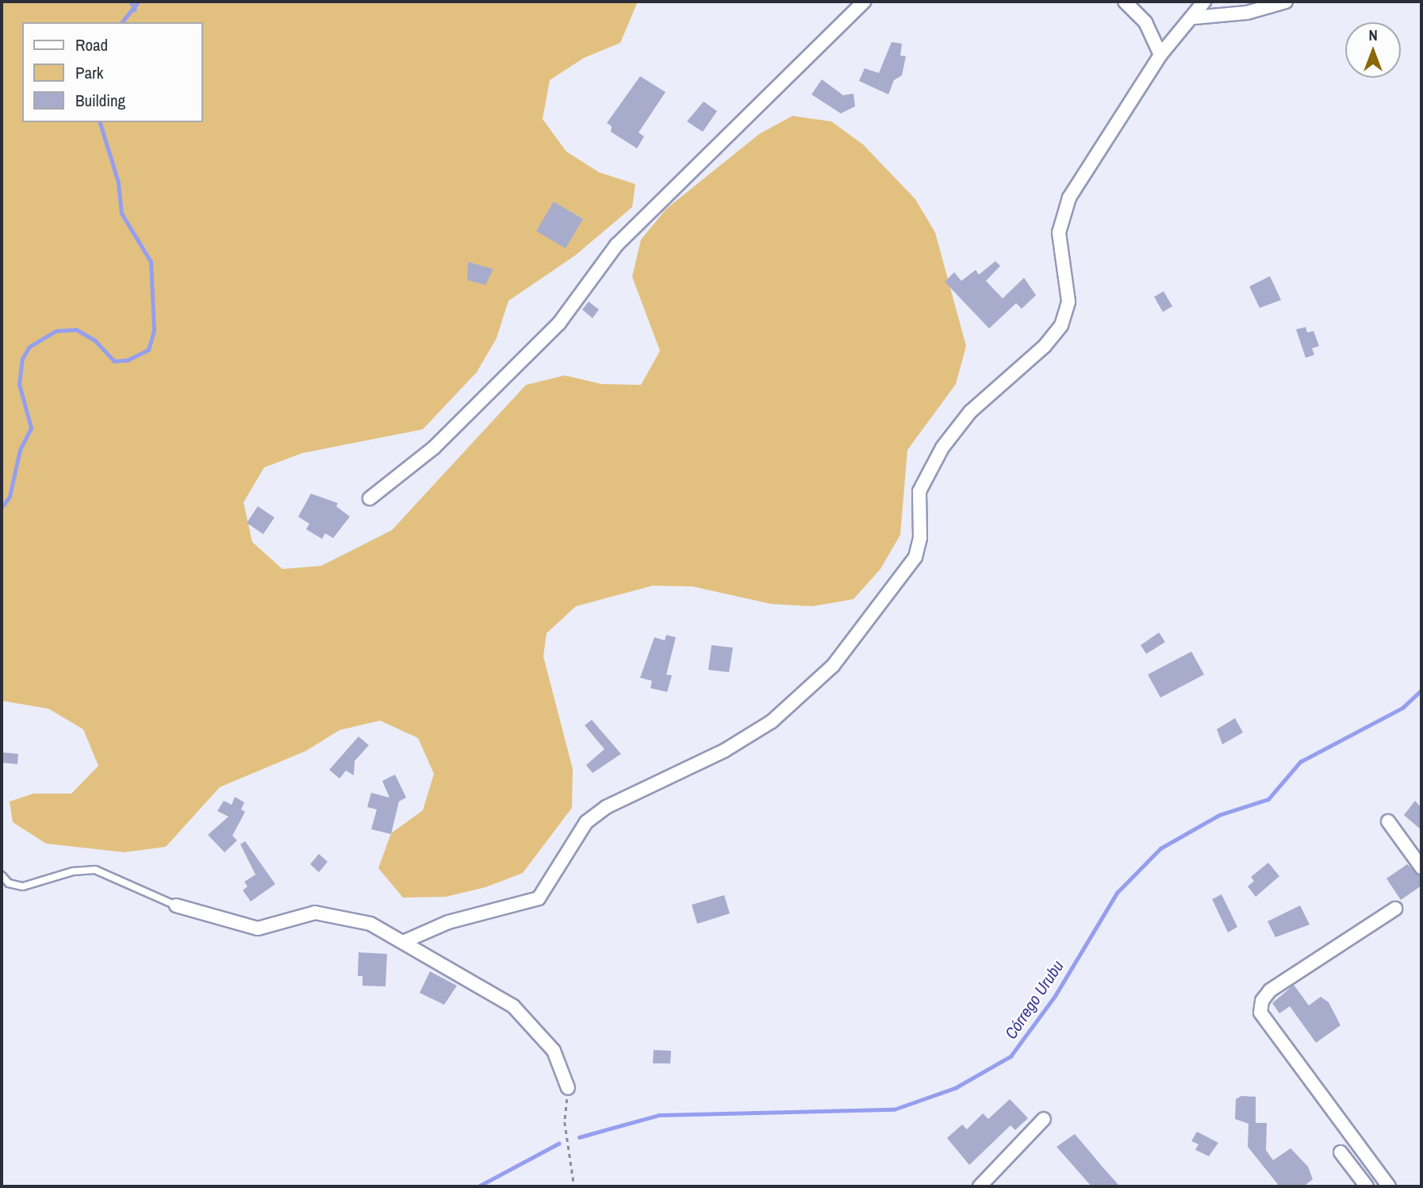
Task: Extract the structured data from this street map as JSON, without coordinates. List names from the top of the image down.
{
  "water": ["Córrego Urubu"],
  "legend": ["Road", "Park", "Building"],
  "north": "top"
}
